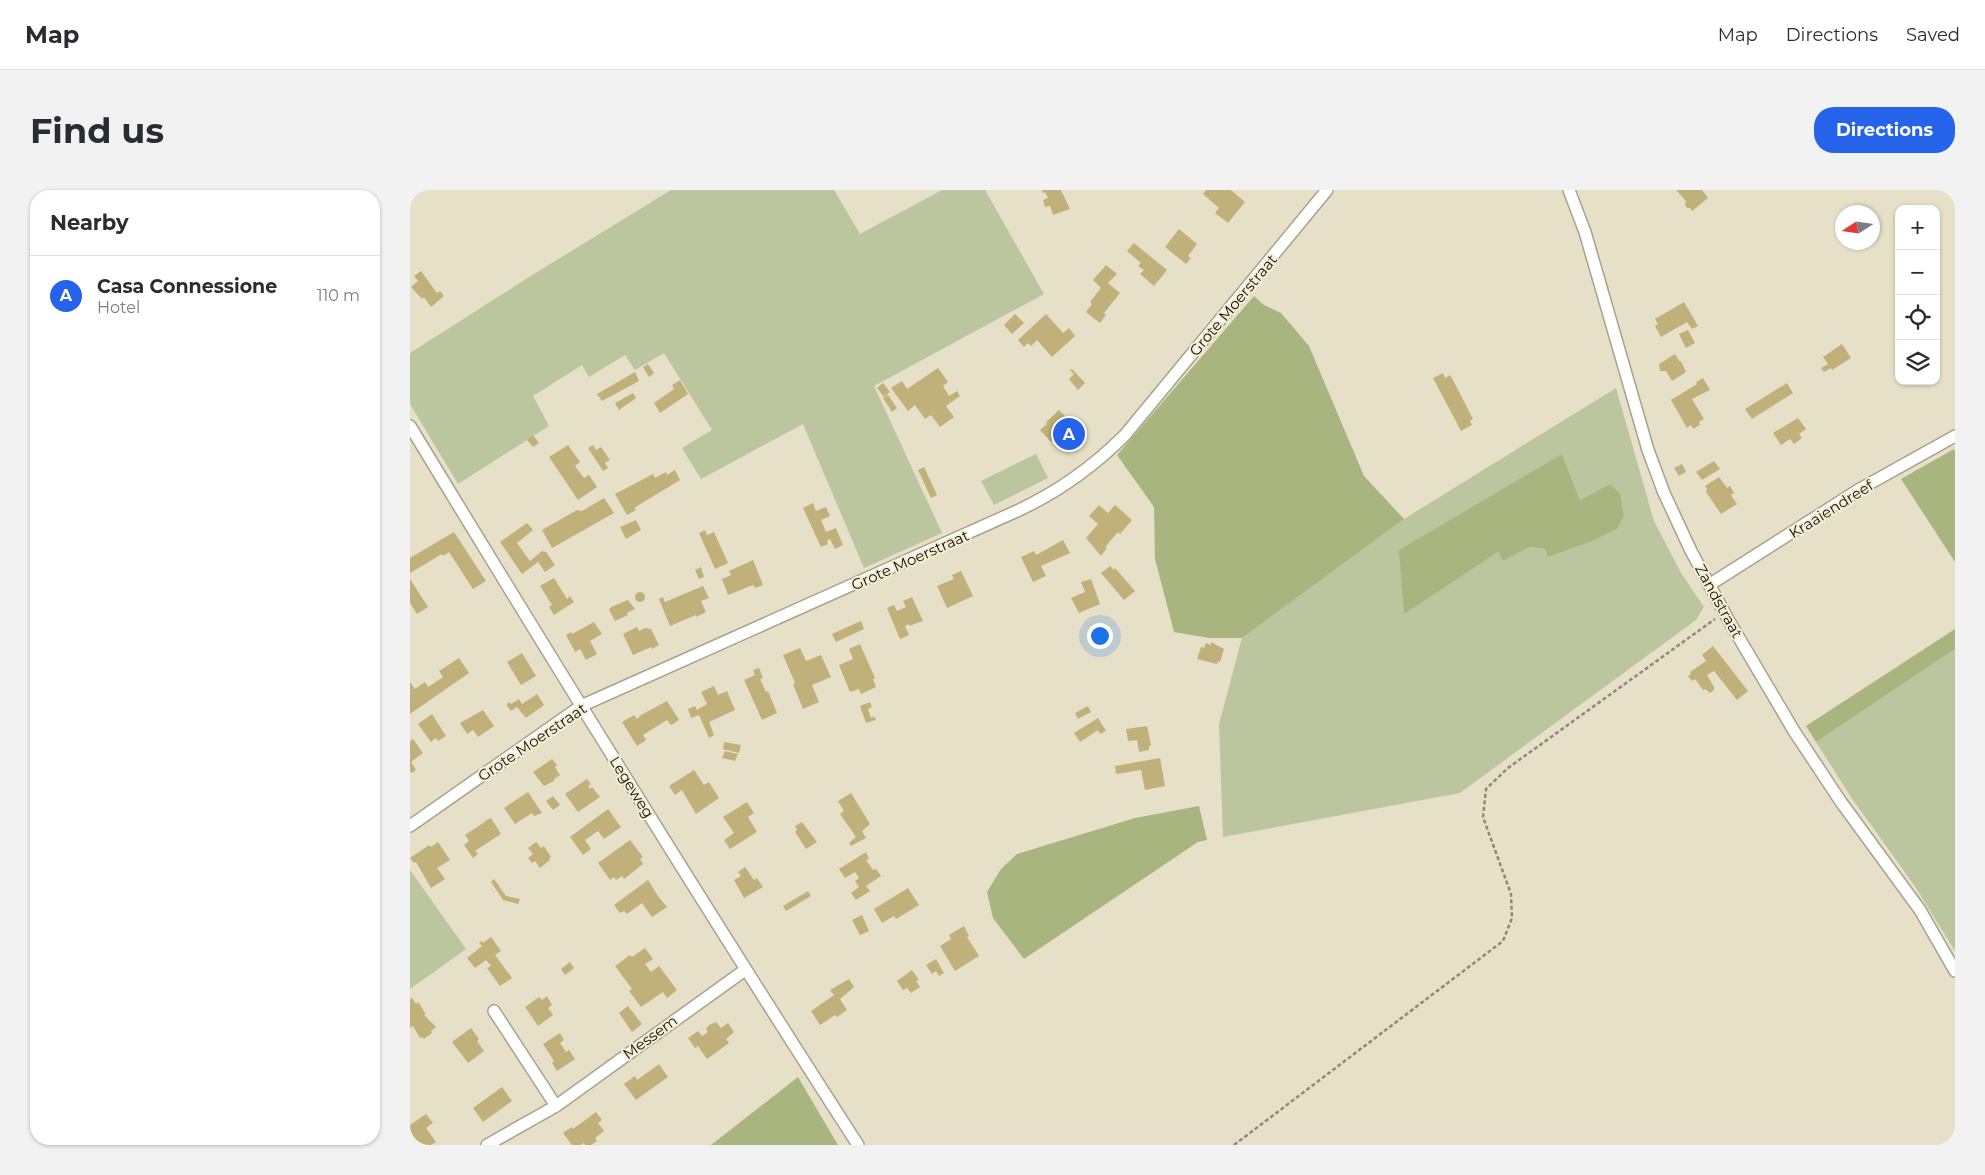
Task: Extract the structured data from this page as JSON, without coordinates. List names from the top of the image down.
{
  "streets": {
    "street": [
      "Grote Moerstraat",
      "Kraaiendreef",
      "Zandstraat",
      "Legeweg",
      "Messem"
    ]
  },
  "crossings": [
    ["Grote Moerstraat", "Legeweg"],
    ["Kraaiendreef", "Zandstraat"],
    ["Legeweg", "Messem"]
  ],
  "north": "left",
  "page": {
    "header": "Map",
    "nav": ["Map", "Directions", "Saved"],
    "buttons": "Directions",
    "title": "Find us",
    "heading": "Nearby",
    "map_buttons": ["+", "−"],
    "list": [
      {
        "mark": "A",
        "name": "Casa Connessione",
        "note": "Hotel",
        "value": "110 m"
      }
    ],
    "pins": "A"
  }
}
